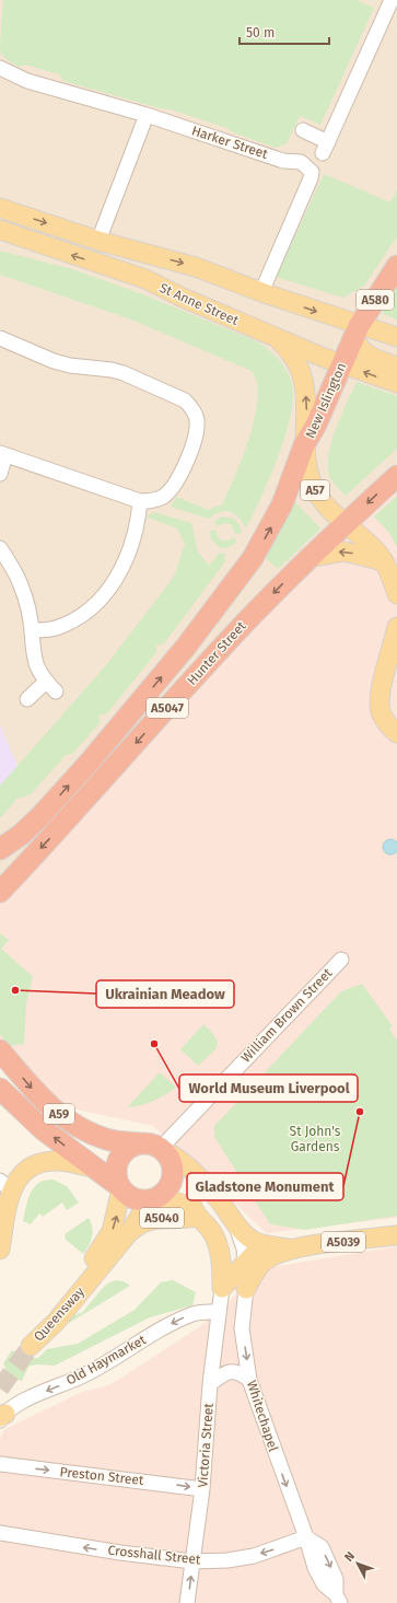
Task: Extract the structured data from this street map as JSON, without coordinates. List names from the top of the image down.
{
  "streets": {
    "highway": [
      "A580",
      "New Islington",
      "Hunter Street",
      "A5047",
      "A59"
    ],
    "main road": [
      "St Anne Street",
      "A57",
      "A5040",
      "A5039",
      "Queensway"
    ],
    "street": [
      "Harker Street",
      "William Brown Street",
      "Old Haymarket",
      "Whitechapel",
      "Victoria Street",
      "Preston Street",
      "Crosshall Street"
    ]
  },
  "crossings": [
    ["St Anne Street", "New Islington"],
    ["New Islington", "Hunter Street"],
    ["Hunter Street", "A5047"],
    ["William Brown Street", "A59"],
    ["William Brown Street", "A5040"],
    ["William Brown Street", "Queensway"],
    ["A59", "A5040"],
    ["A59", "Queensway"],
    ["A5040", "Queensway"],
    ["A5040", "Victoria Street"],
    ["A5039", "Whitechapel"],
    ["Old Haymarket", "Victoria Street"],
    ["Whitechapel", "Crosshall Street"],
    ["Victoria Street", "Preston Street"],
    ["Victoria Street", "Crosshall Street"]
  ],
  "one_way": [
    "Old Haymarket",
    "Whitechapel",
    "Preston Street",
    "Crosshall Street"
  ],
  "parks": ["St John's Gardens"],
  "places": ["Ukrainian Meadow", "World Museum Liverpool", "Gladstone Monument"],
  "scale_bar": "50 m",
  "north": "top left"
}
